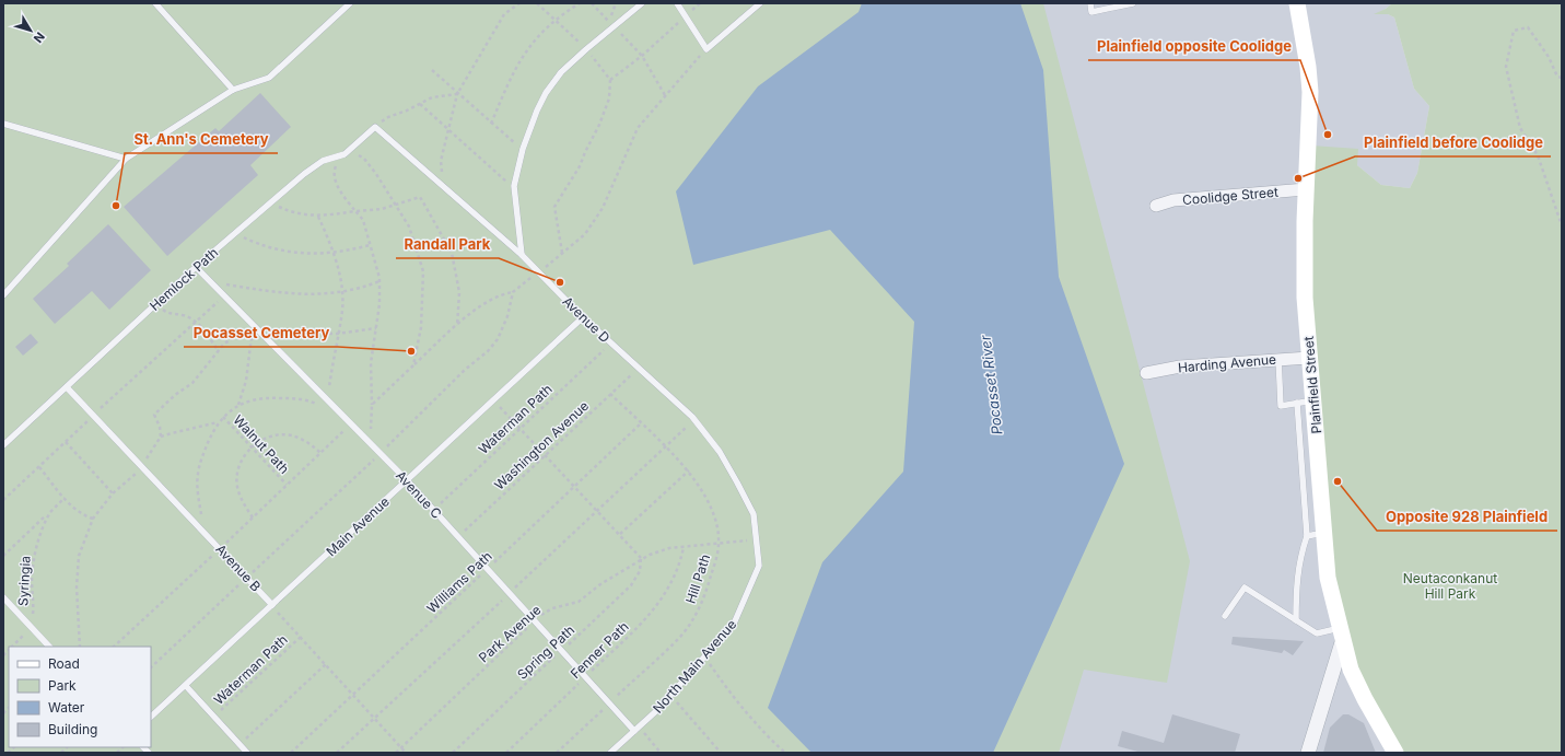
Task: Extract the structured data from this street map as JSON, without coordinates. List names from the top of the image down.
{
  "streets": {
    "main road": ["Plainfield Street"],
    "street": ["Coolidge Street", "Harding Avenue"],
    "lane": [
      "Hemlock Path",
      "Avenue D",
      "Avenue C",
      "Main Avenue",
      "Avenue B",
      "North Main Avenue"
    ],
    "path": [
      "Waterman Path",
      "Walnut Path",
      "Washington Avenue",
      "Hill Path",
      "Syringia",
      "Williams Path",
      "Park Avenue",
      "Fenner Path",
      "Spring Path"
    ]
  },
  "crossings": [
    ["Coolidge Street", "Plainfield Street"],
    ["Hemlock Path", "Avenue D"],
    ["Hemlock Path", "Avenue C"],
    ["Hemlock Path", "Avenue B"],
    ["Avenue D", "Waterman Path"],
    ["Avenue D", "Washington Avenue"],
    ["Avenue D", "Main Avenue"],
    ["Avenue D", "Park Avenue"],
    ["Avenue D", "North Main Avenue"],
    ["Harding Avenue", "Plainfield Street"],
    ["Waterman Path", "Avenue C"],
    ["Washington Avenue", "Avenue C"],
    ["Washington Avenue", "Hill Path"],
    ["Avenue C", "Main Avenue"],
    ["Avenue C", "Hill Path"],
    ["Avenue C", "Williams Path"],
    ["Avenue C", "Park Avenue"],
    ["Avenue C", "Fenner Path"],
    ["Avenue C", "Spring Path"],
    ["Avenue C", "North Main Avenue"],
    ["Main Avenue", "Avenue B"],
    ["Hill Path", "Williams Path"],
    ["Hill Path", "Park Avenue"],
    ["Park Avenue", "Fenner Path"],
    ["Park Avenue", "Spring Path"],
    ["Park Avenue", "North Main Avenue"]
  ],
  "water": ["Pocasset River"],
  "parks": ["Neutaconkanut Hill Park"],
  "places": [
    "Plainfield opposite Coolidge",
    "Plainfield before Coolidge",
    "St. Ann's Cemetery",
    "Randall Park",
    "Pocasset Cemetery",
    "Opposite 928 Plainfield"
  ],
  "legend": [
    "Road",
    "Park",
    "Water",
    "Building"
  ],
  "north": "bottom right"
}
